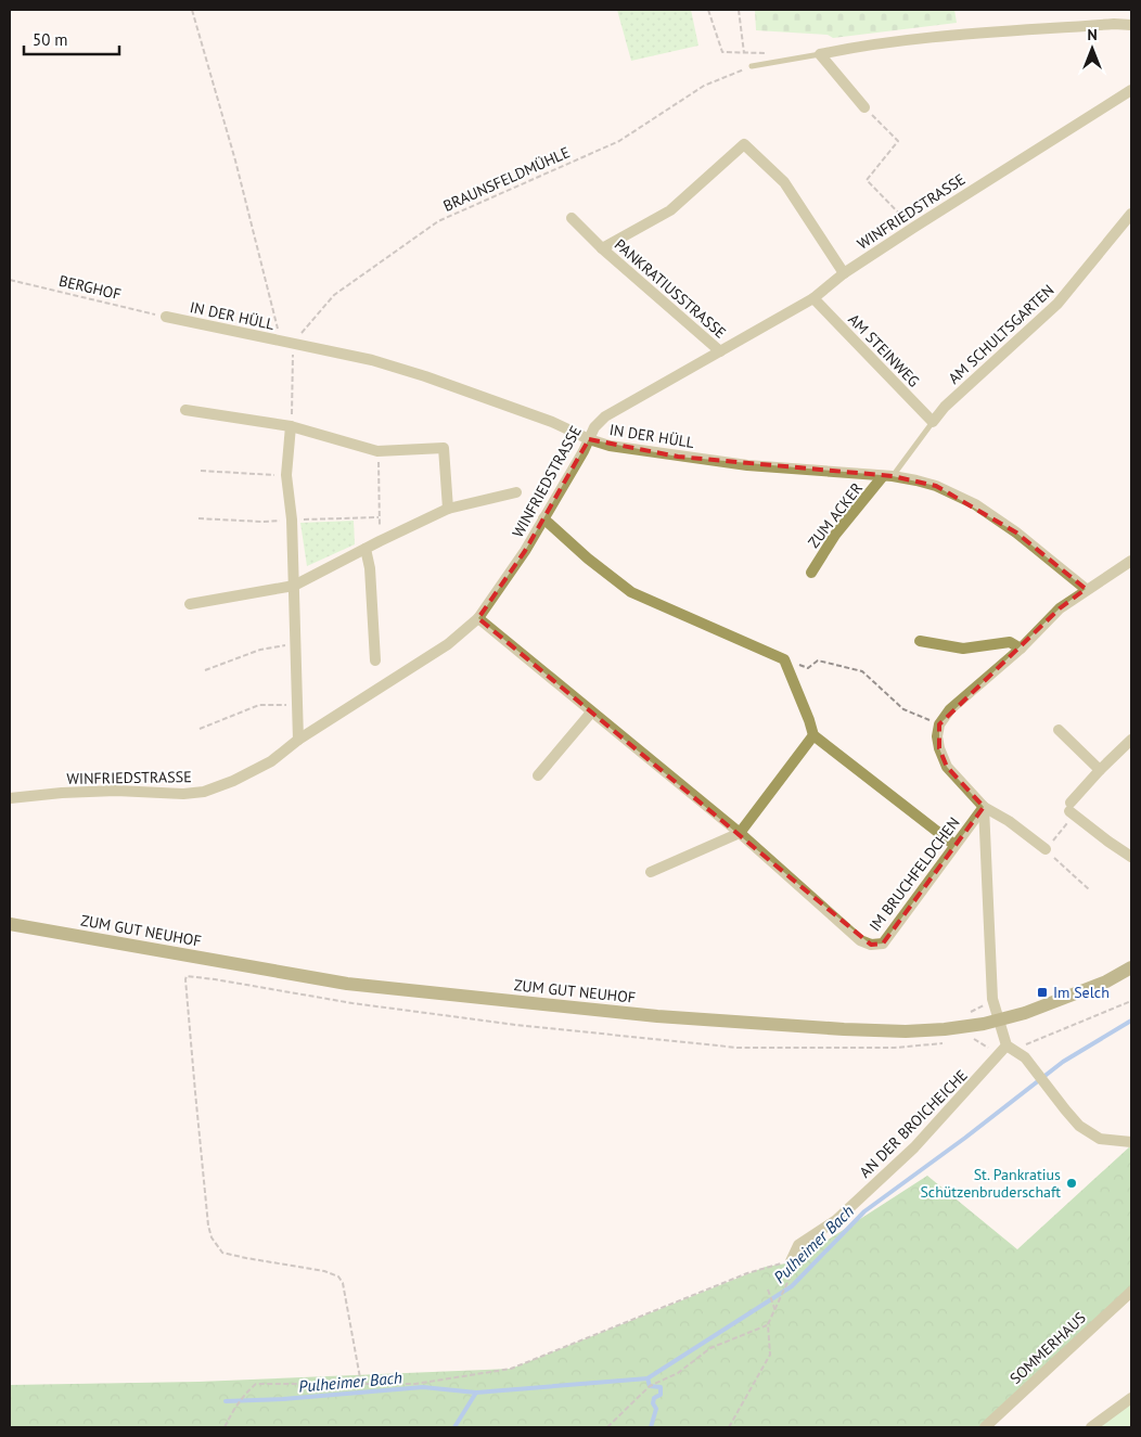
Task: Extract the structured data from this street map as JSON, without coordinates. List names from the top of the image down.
{
  "streets": {
    "main road": ["ZUM GUT NEUHOF"],
    "street": [
      "WINFRIEDSTRASSE",
      "PANKRATIUSSTRASSE",
      "IN DER HÜLL",
      "AM SCHULTSGARTEN",
      "AM STEINWEG",
      "ZUM ACKER",
      "IM BRUCHFELDCHEN",
      "AN DER BROICHEICHE",
      "SOMMERHAUS"
    ],
    "path": ["BRAUNSFELDMÜHLE", "BERGHOF"]
  },
  "crossings": [
    ["BRAUNSFELDMÜHLE", "IN DER HÜLL"],
    ["WINFRIEDSTRASSE", "PANKRATIUSSTRASSE"],
    ["WINFRIEDSTRASSE", "IN DER HÜLL"],
    ["WINFRIEDSTRASSE", "AM STEINWEG"],
    ["WINFRIEDSTRASSE", "IM BRUCHFELDCHEN"],
    ["BERGHOF", "IN DER HÜLL"],
    ["IN DER HÜLL", "AM SCHULTSGARTEN"],
    ["IN DER HÜLL", "ZUM ACKER"],
    ["AM SCHULTSGARTEN", "AM STEINWEG"],
    ["AM SCHULTSGARTEN", "ZUM ACKER"]
  ],
  "water": ["Pulheimer Bach"],
  "places": {
    "transit": ["Im Selch"],
    "other": ["St. Pankratius Schützenbruderschaft"]
  },
  "scale_bar": "50 m",
  "north": "top"
}
